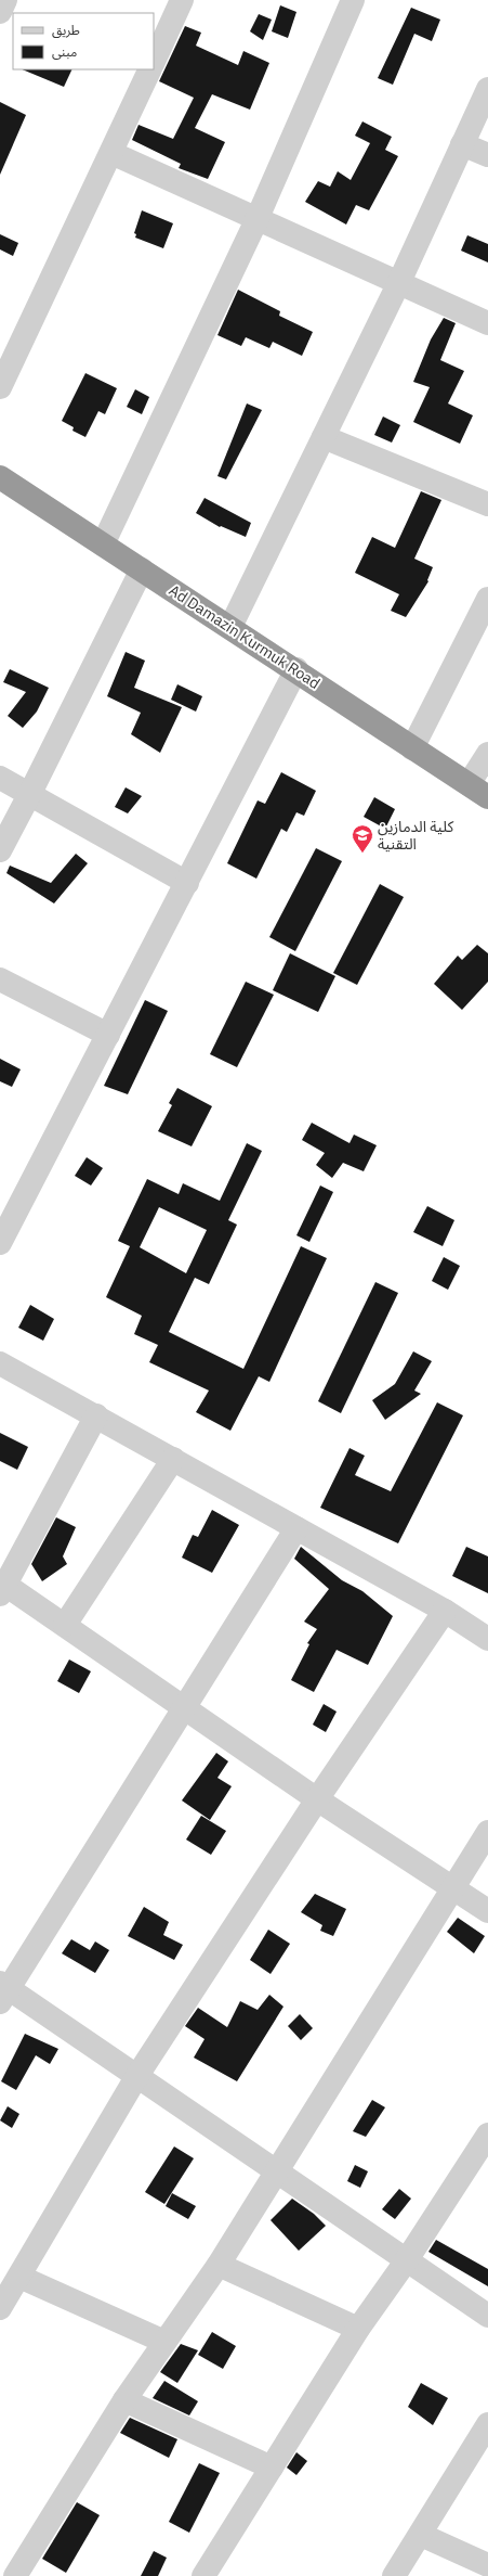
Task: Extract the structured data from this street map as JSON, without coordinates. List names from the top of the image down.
{
  "streets": {
    "highway": ["Ad Damazin Kurmuk Road"]
  },
  "places": {
    "school or university": ["كلية الدمازين التقنية"]
  },
  "legend": ["طريق", "مبنى"]
}
